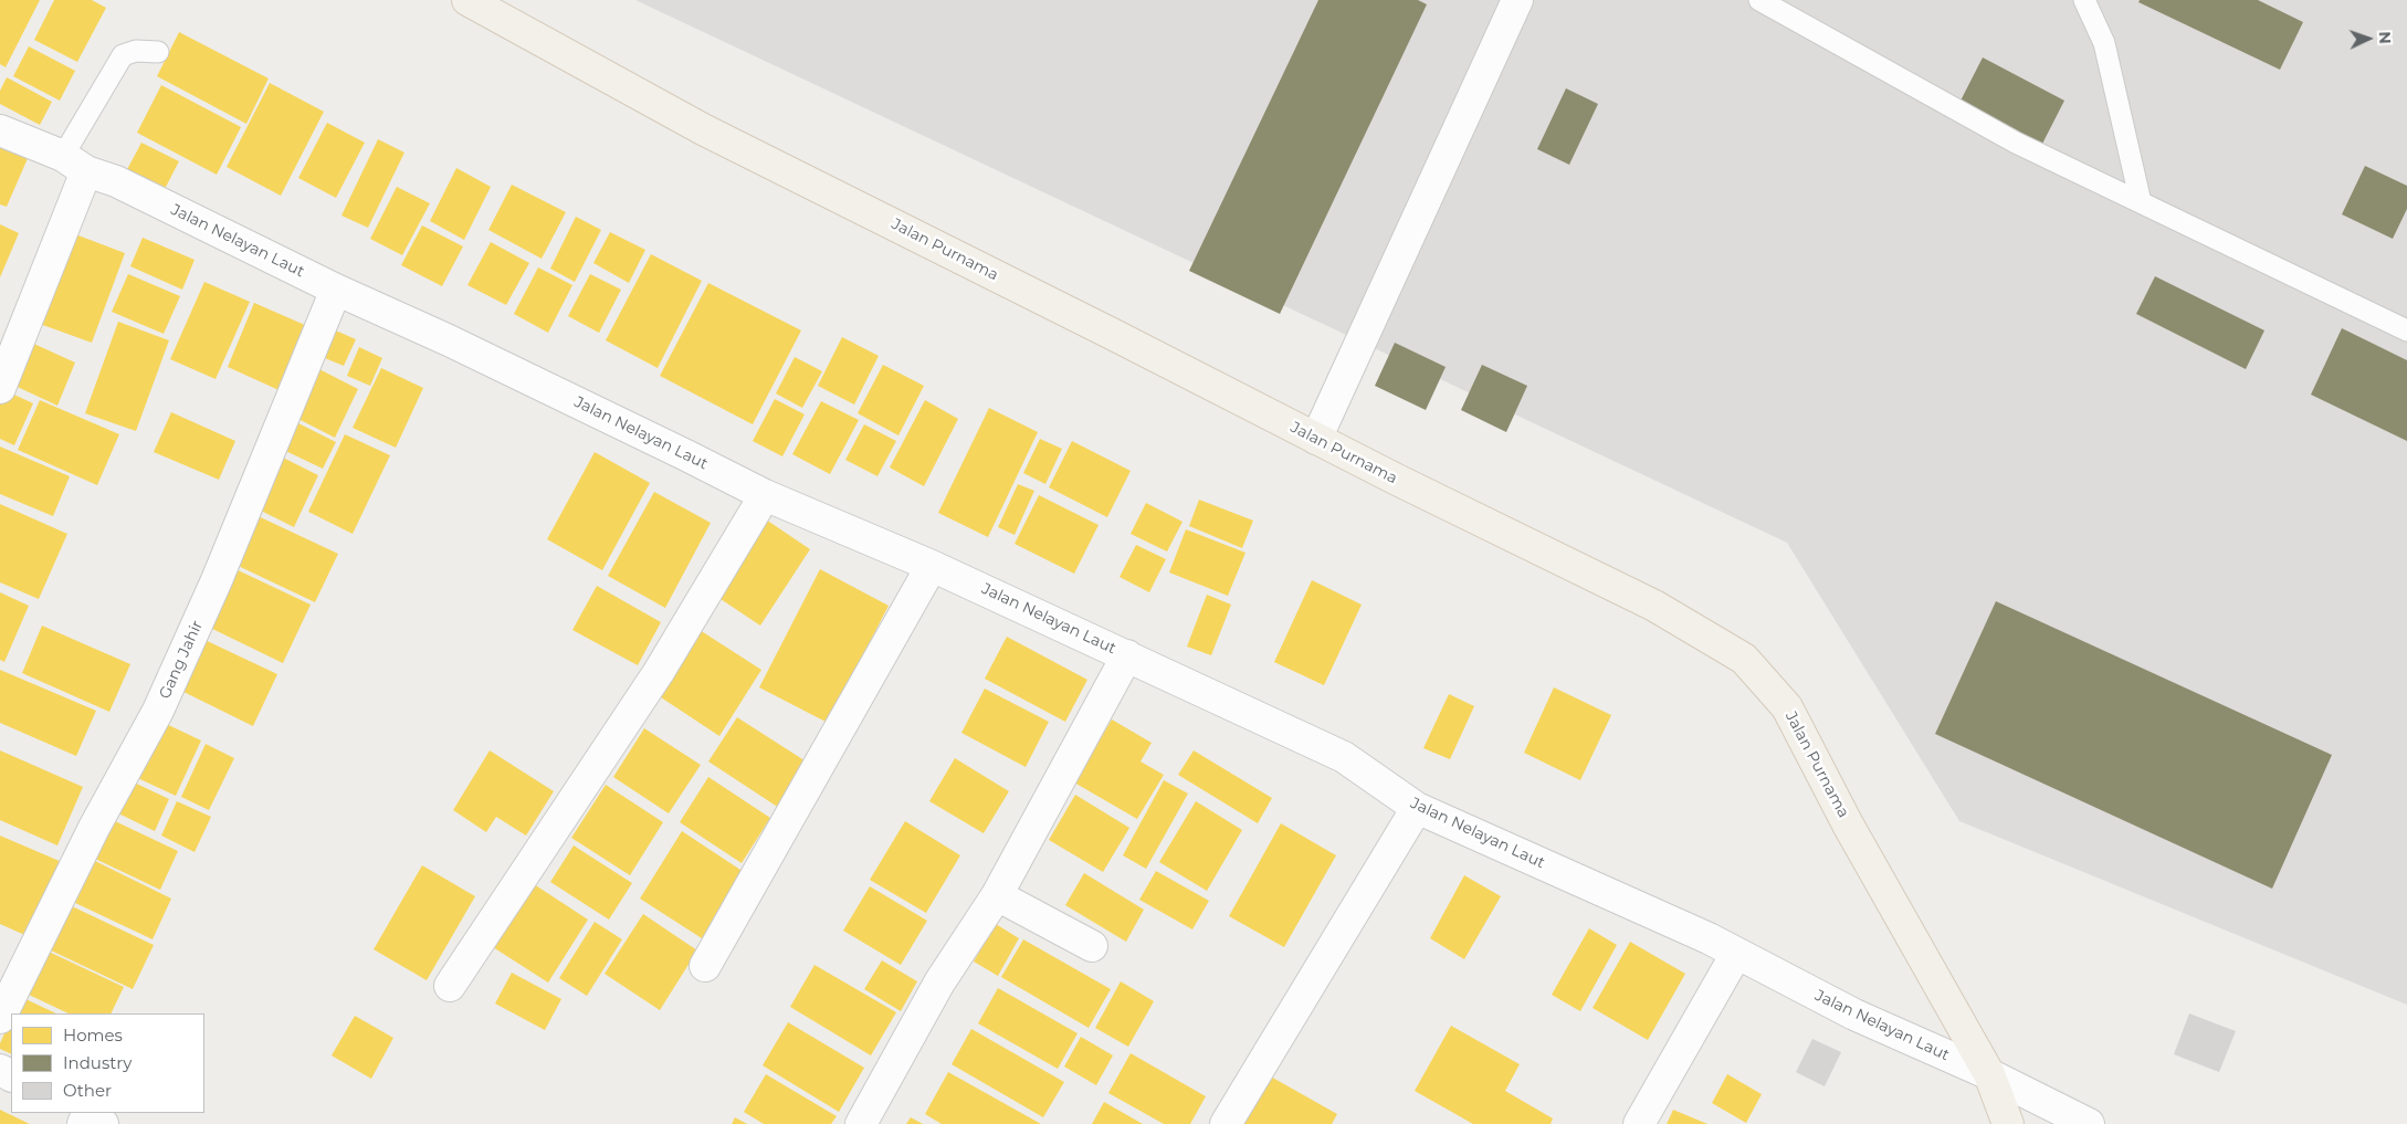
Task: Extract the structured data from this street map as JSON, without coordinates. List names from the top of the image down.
{
  "streets": {
    "main road": ["Jalan Purnama"],
    "street": ["Jalan Nelayan Laut", "Gang Jahir"]
  },
  "crossings": [
    ["Jalan Nelayan Laut", "Jalan Purnama"],
    ["Jalan Nelayan Laut", "Gang Jahir"]
  ],
  "legend": ["Homes", "Industry", "Other"],
  "north": "right"
}
